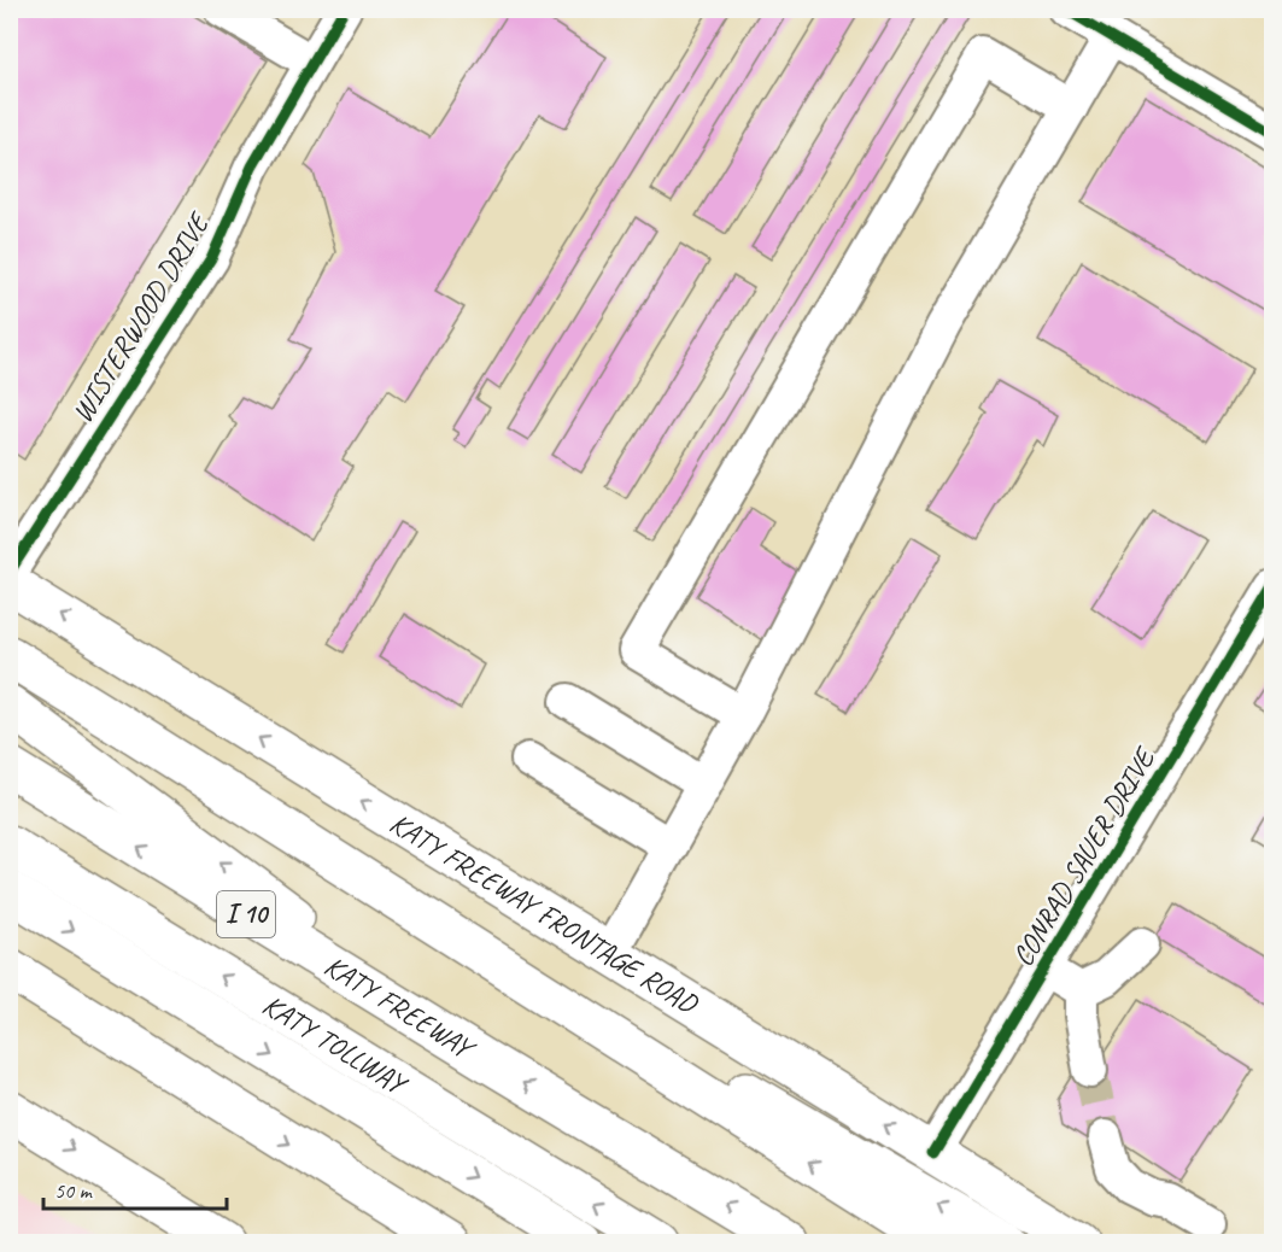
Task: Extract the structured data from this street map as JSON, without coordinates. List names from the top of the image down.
{
  "streets": {
    "main road": [
      "KATY FREEWAY FRONTAGE ROAD",
      "I 10",
      "KATY FREEWAY",
      "KATY TOLLWAY"
    ],
    "street": ["WISTERWOOD DRIVE", "CONRAD SAUER DRIVE"]
  },
  "crossings": [
    ["CONRAD SAUER DRIVE", "KATY FREEWAY FRONTAGE ROAD"]
  ],
  "scale_bar": "50 m"
}
